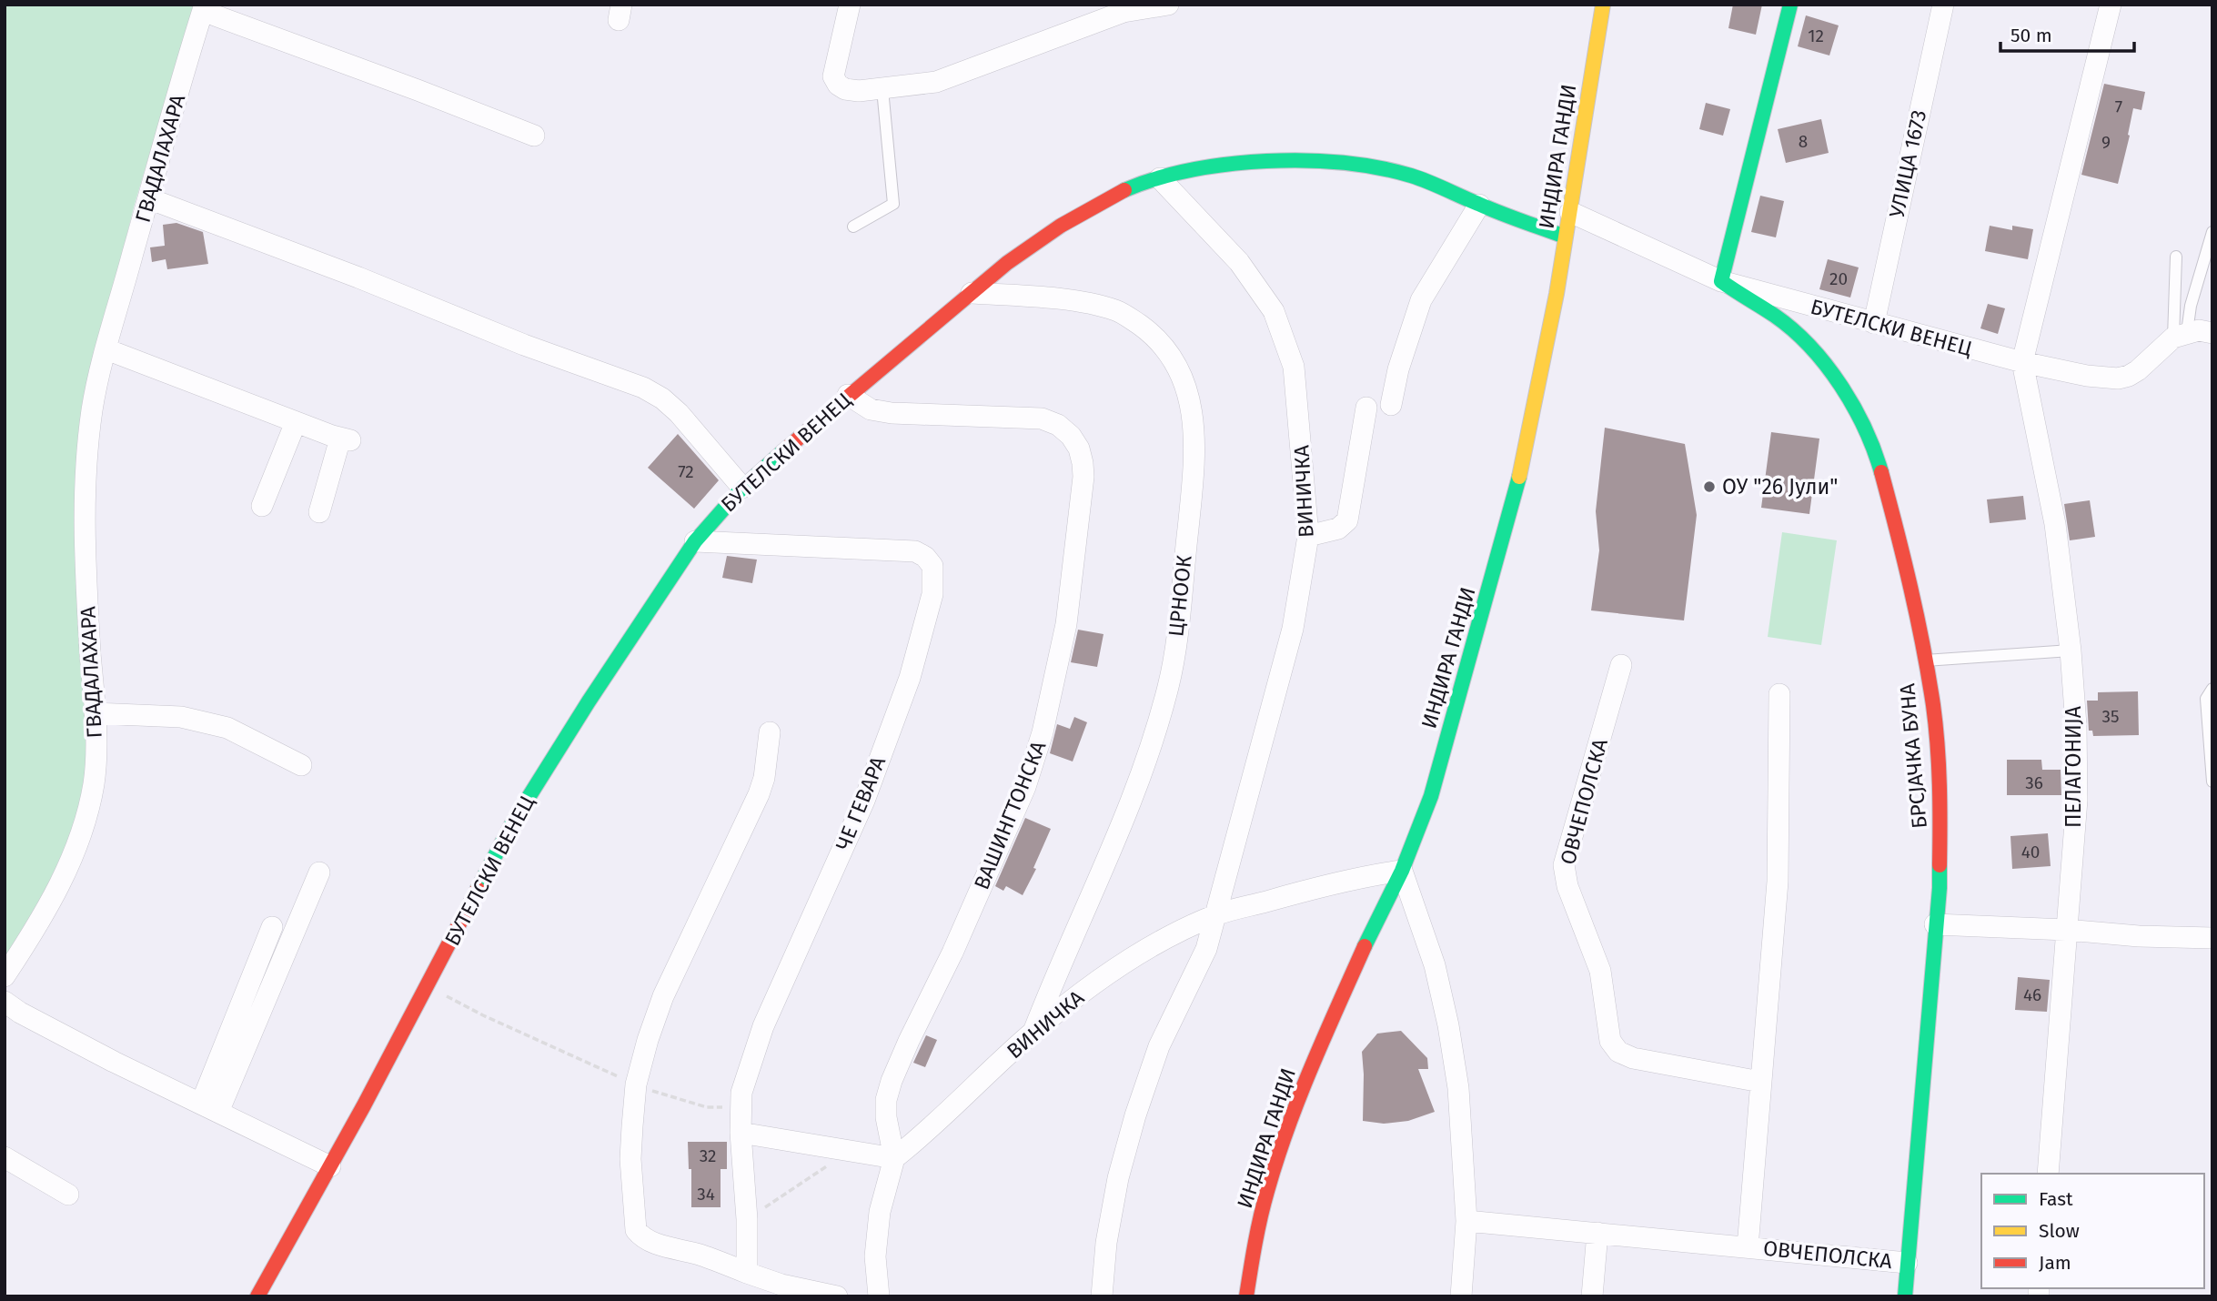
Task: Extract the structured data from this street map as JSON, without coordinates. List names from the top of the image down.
{
  "streets": {
    "street": [
      "ИНДИРА ГАНДИ",
      "ГВАДАЛАХАРА",
      "УЛИЦА 1673",
      "БУТЕЛСКИ ВЕНЕЦ",
      "ВИНИЧКА",
      "ЦРНООК",
      "БРСЈАЧКА БУНА",
      "ПЕЛАГОНИЈА",
      "ОВЧЕПОЛСКА",
      "ЧЕ ГЕВАРА",
      "ВАШИНГТОНСКА"
    ]
  },
  "crossings": [
    ["ИНДИРА ГАНДИ", "БУТЕЛСКИ ВЕНЕЦ"],
    ["ИНДИРА ГАНДИ", "ВИНИЧКА"],
    ["УЛИЦА 1673", "БУТЕЛСКИ ВЕНЕЦ"],
    ["БУТЕЛСКИ ВЕНЕЦ", "ВИНИЧКА"],
    ["БУТЕЛСКИ ВЕНЕЦ", "ЦРНООК"],
    ["БУТЕЛСКИ ВЕНЕЦ", "БРСЈАЧКА БУНА"],
    ["БУТЕЛСКИ ВЕНЕЦ", "ПЕЛАГОНИЈА"],
    ["БУТЕЛСКИ ВЕНЕЦ", "ЧЕ ГЕВАРА"],
    ["БУТЕЛСКИ ВЕНЕЦ", "ВАШИНГТОНСКА"],
    ["ВИНИЧКА", "ЦРНООК"],
    ["ВИНИЧКА", "ВАШИНГТОНСКА"],
    ["БРСЈАЧКА БУНА", "ОВЧЕПОЛСКА"]
  ],
  "places": ["ОУ \"26 Јули\""],
  "house_numbers": [
    "12",
    "7",
    "8",
    "9",
    "20",
    "72",
    "35",
    "36",
    "40",
    "46",
    "32",
    "34"
  ],
  "legend": ["Fast", "Slow", "Jam"],
  "scale_bar": "50 m"
}
